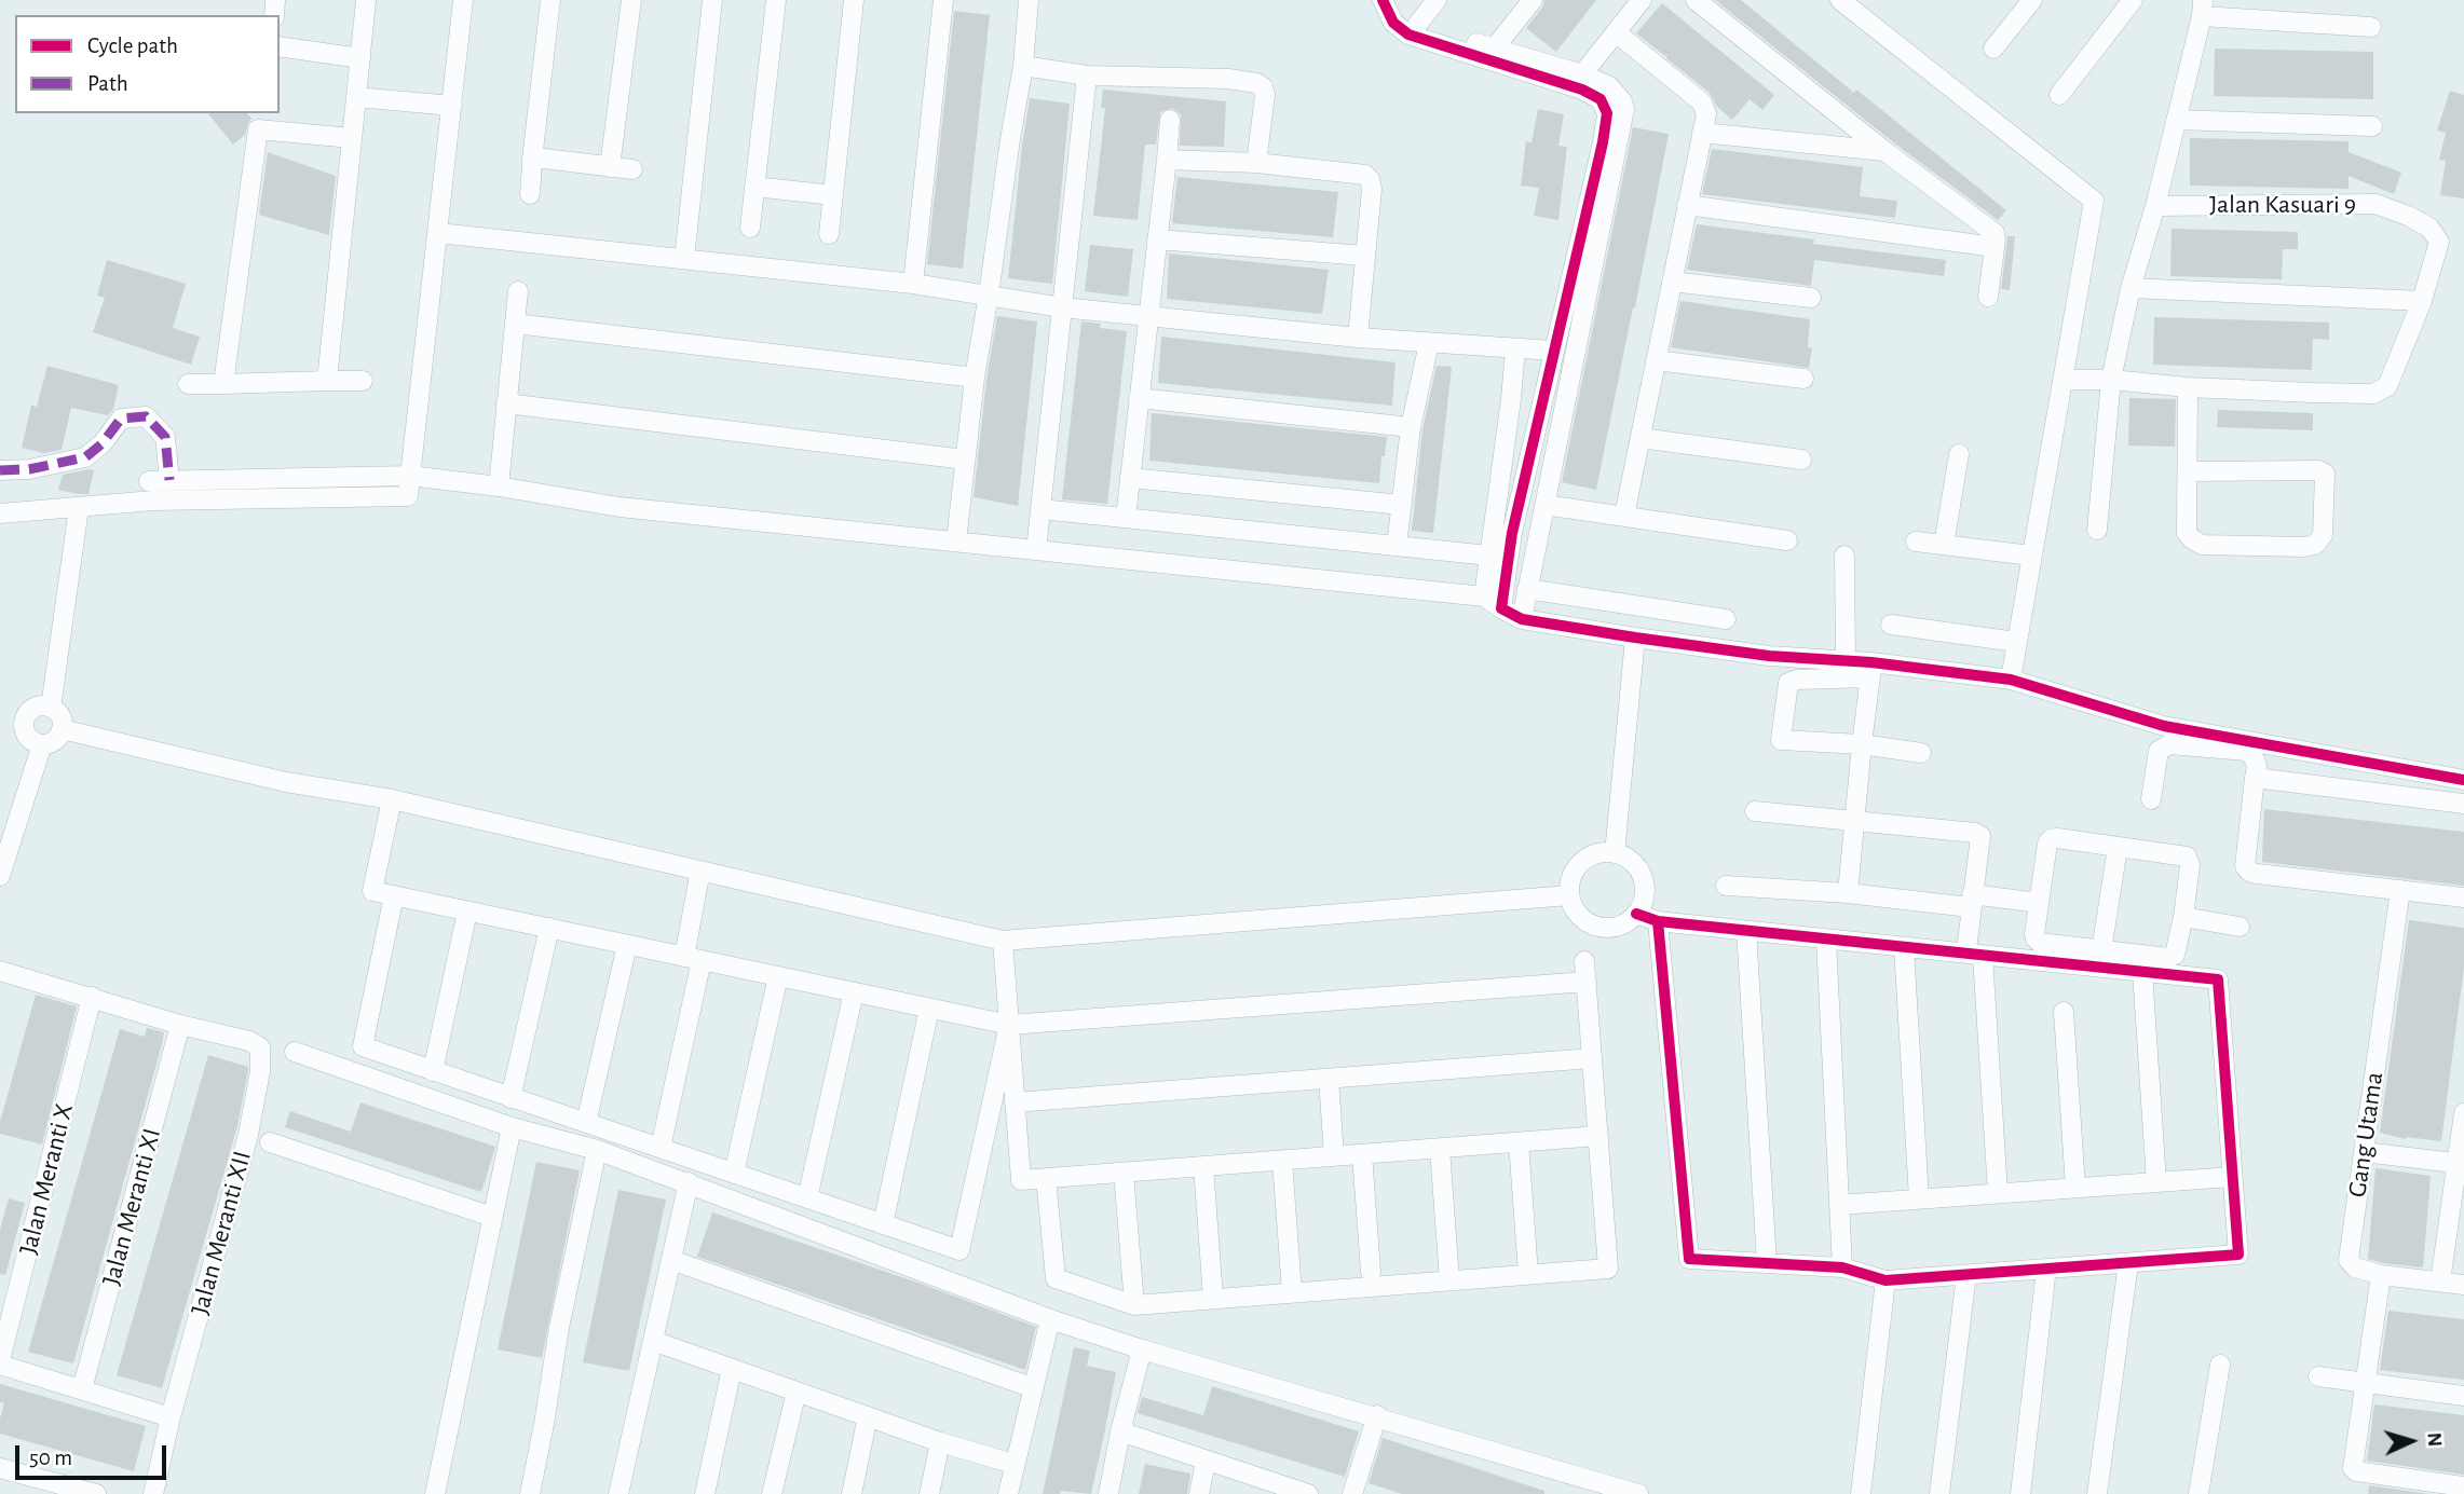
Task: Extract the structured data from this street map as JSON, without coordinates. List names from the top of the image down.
{
  "streets": {
    "street": [
      "Jalan Kasuari 9",
      "Gang Utama",
      "Jalan Meranti X",
      "Jalan Meranti XI",
      "Jalan Meranti XII"
    ]
  },
  "crossings": [
    ["Jalan Meranti XI", "Jalan Meranti XII"]
  ],
  "legend": ["Cycle path", "Path"],
  "scale_bar": "50 m",
  "north": "right"
}
